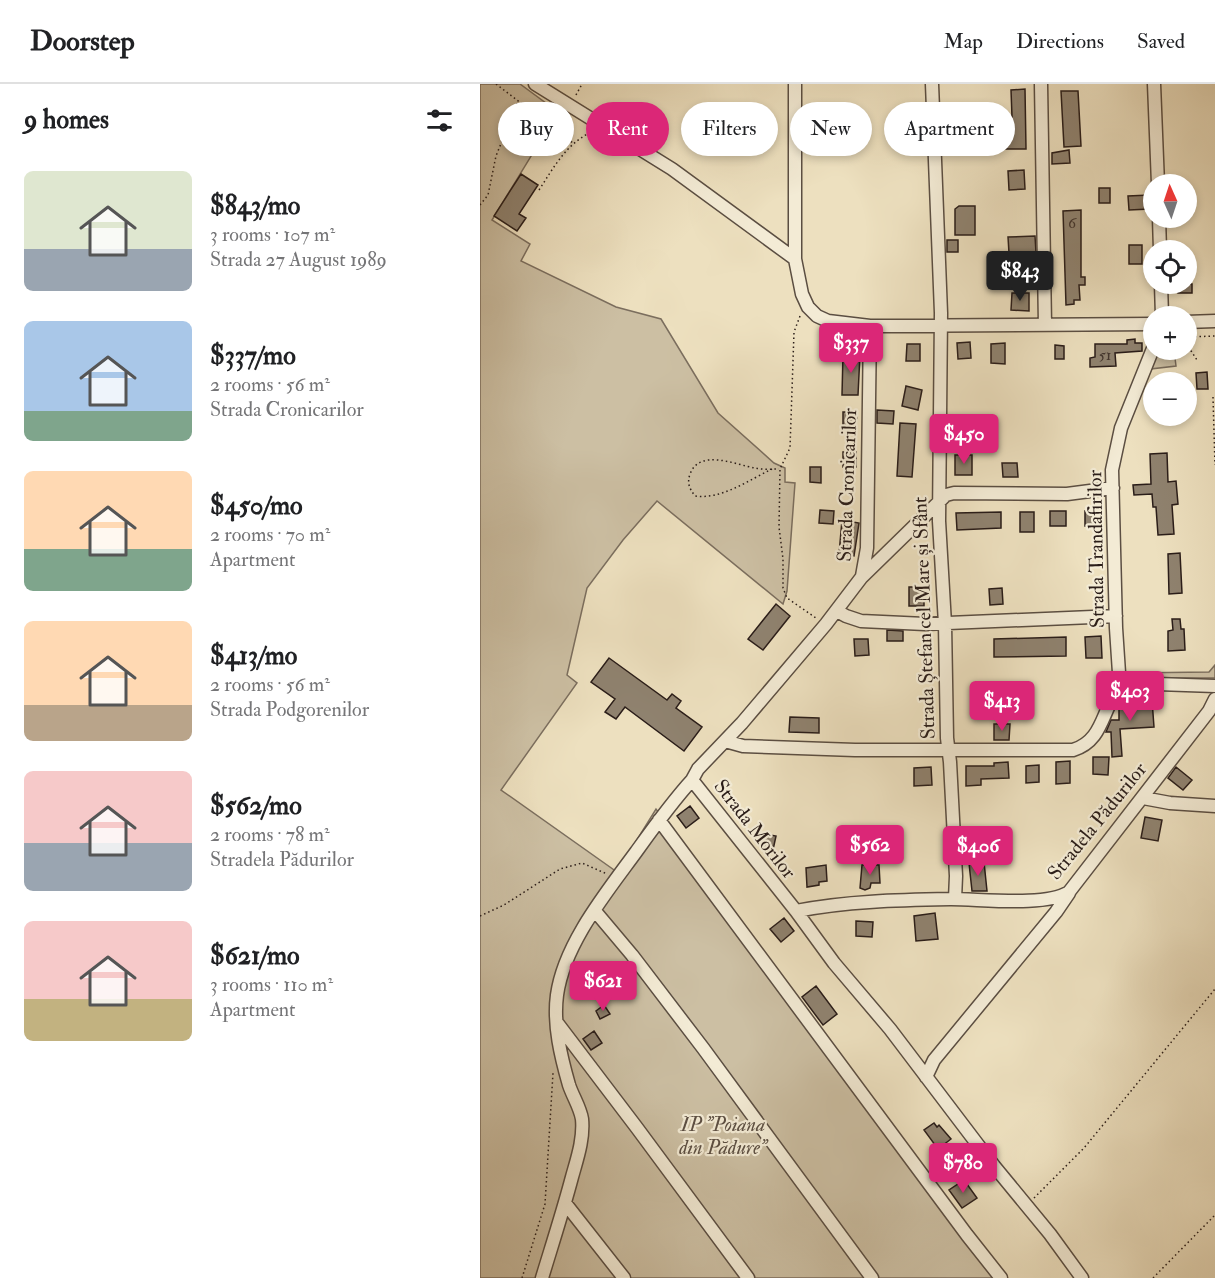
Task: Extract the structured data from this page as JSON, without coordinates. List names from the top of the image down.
{
  "streets": {
    "street": [
      "Strada Cronicarilor",
      "Strada Trandafirilor",
      "Strada Ștefan cel Mare și Sfânt",
      "Stradela Pădurilor",
      "Strada Morilor"
    ]
  },
  "crossings": [
    ["Strada Cronicarilor", "Strada Morilor"],
    ["Strada Trandafirilor", "Strada Morilor"],
    ["Strada Ștefan cel Mare și Sfânt", "Stradela Pădurilor"],
    ["Strada Ștefan cel Mare și Sfânt", "Strada Morilor"],
    ["Stradela Pădurilor", "Strada Morilor"]
  ],
  "parks": ["IP \"Poiana din Pădure\""],
  "house_numbers": ["6", "51"],
  "north": "top",
  "page": {
    "header": "Doorstep",
    "nav": ["Map", "Directions", "Saved"],
    "heading": "9 homes",
    "chip": [
      "Buy",
      "Rent",
      "Filters",
      "New",
      "Apartment"
    ],
    "list": [
      {
        "name": "$843/mo",
        "note": "3 rooms · 107 m² · Strada 27 August 1989"
      },
      {
        "name": "$337/mo",
        "note": "2 rooms · 56 m² · Strada Cronicarilor"
      },
      {
        "name": "$450/mo",
        "note": "2 rooms · 70 m² · Apartment"
      },
      {
        "name": "$413/mo",
        "note": "2 rooms · 56 m² · Strada Podgorenilor"
      },
      {
        "name": "$562/mo",
        "note": "2 rooms · 78 m² · Stradela Pădurilor"
      },
      {
        "name": "$621/mo",
        "note": "3 rooms · 110 m² · Apartment"
      }
    ],
    "map_buttons": ["+", "−"],
    "price": [
      "$843",
      "$337",
      "$450",
      "$403",
      "$413",
      "$562",
      "$406",
      "$621",
      "$780"
    ]
  }
}
